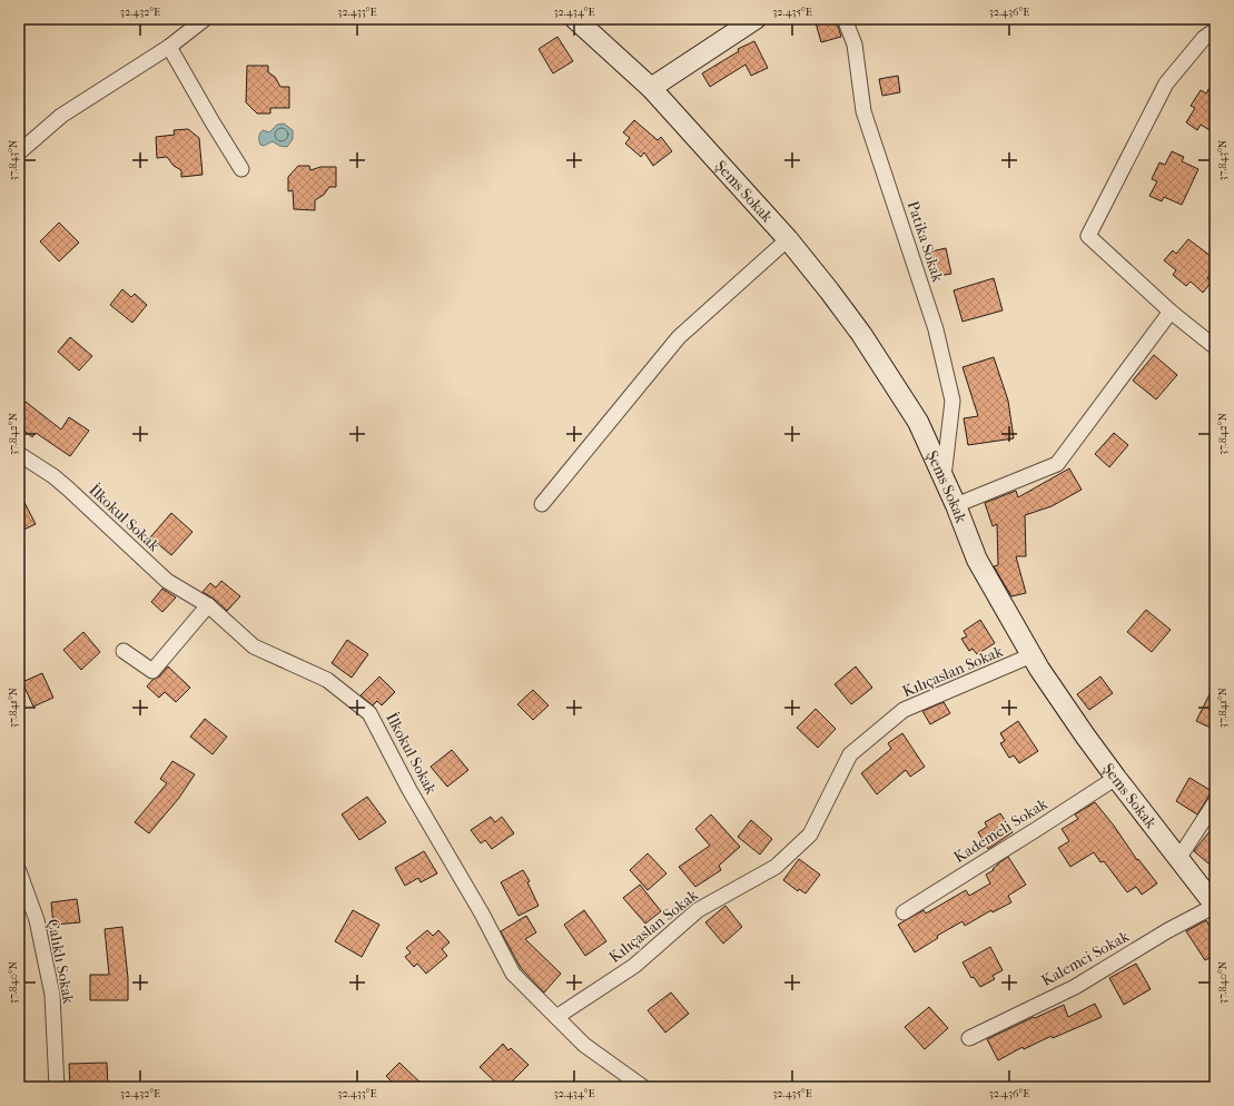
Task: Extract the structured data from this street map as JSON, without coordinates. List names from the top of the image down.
{
  "streets": {
    "street": [
      "Şems Sokak",
      "Patika Sokak",
      "İlkokul Sokak",
      "Kılıçaslan Sokak",
      "Kademeli Sokak",
      "Kalemci Sokak",
      "Çalıklı Sokak"
    ]
  },
  "crossings": [
    ["Şems Sokak", "Patika Sokak"],
    ["Şems Sokak", "Kılıçaslan Sokak"],
    ["Şems Sokak", "Kademeli Sokak"],
    ["Şems Sokak", "Kalemci Sokak"],
    ["İlkokul Sokak", "Kılıçaslan Sokak"]
  ],
  "coordinates": [
    "32.432°E",
    "32.433°E",
    "32.434°E",
    "32.435°E",
    "32.436°E",
    "37.843°N",
    "37.842°N",
    "37.841°N",
    "37.840°N"
  ]
}
